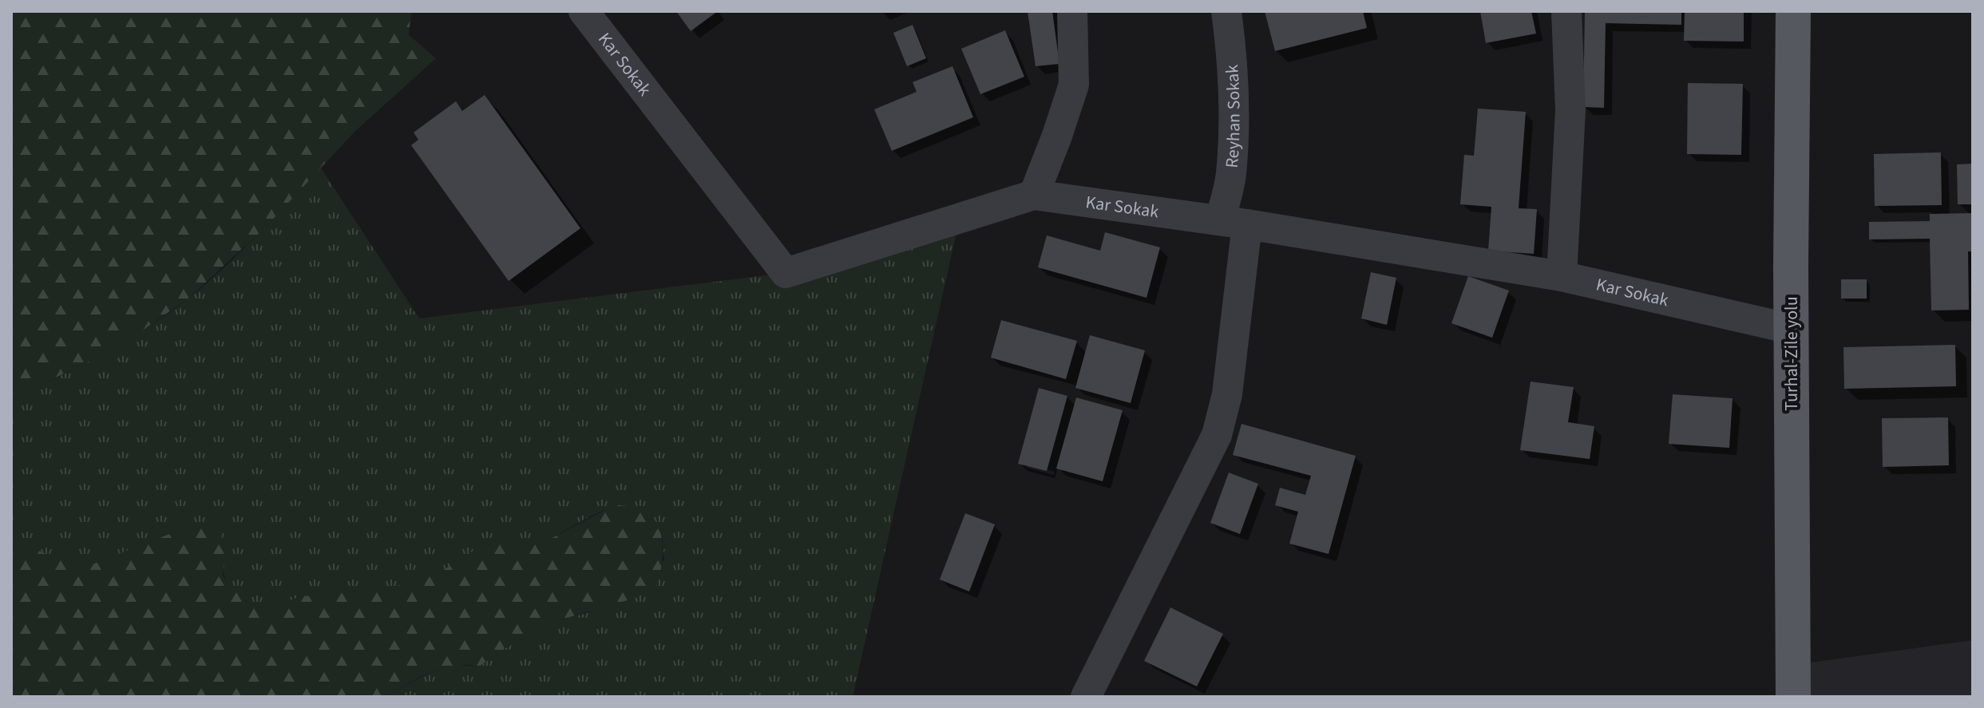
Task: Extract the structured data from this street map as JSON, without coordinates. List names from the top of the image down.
{
  "streets": {
    "main road": ["Turhal-Zile yolu"],
    "street": ["Kar Sokak", "Reyhan Sokak"]
  },
  "crossings": [
    ["Kar Sokak", "Reyhan Sokak"],
    ["Kar Sokak", "Turhal-Zile yolu"]
  ]
}
